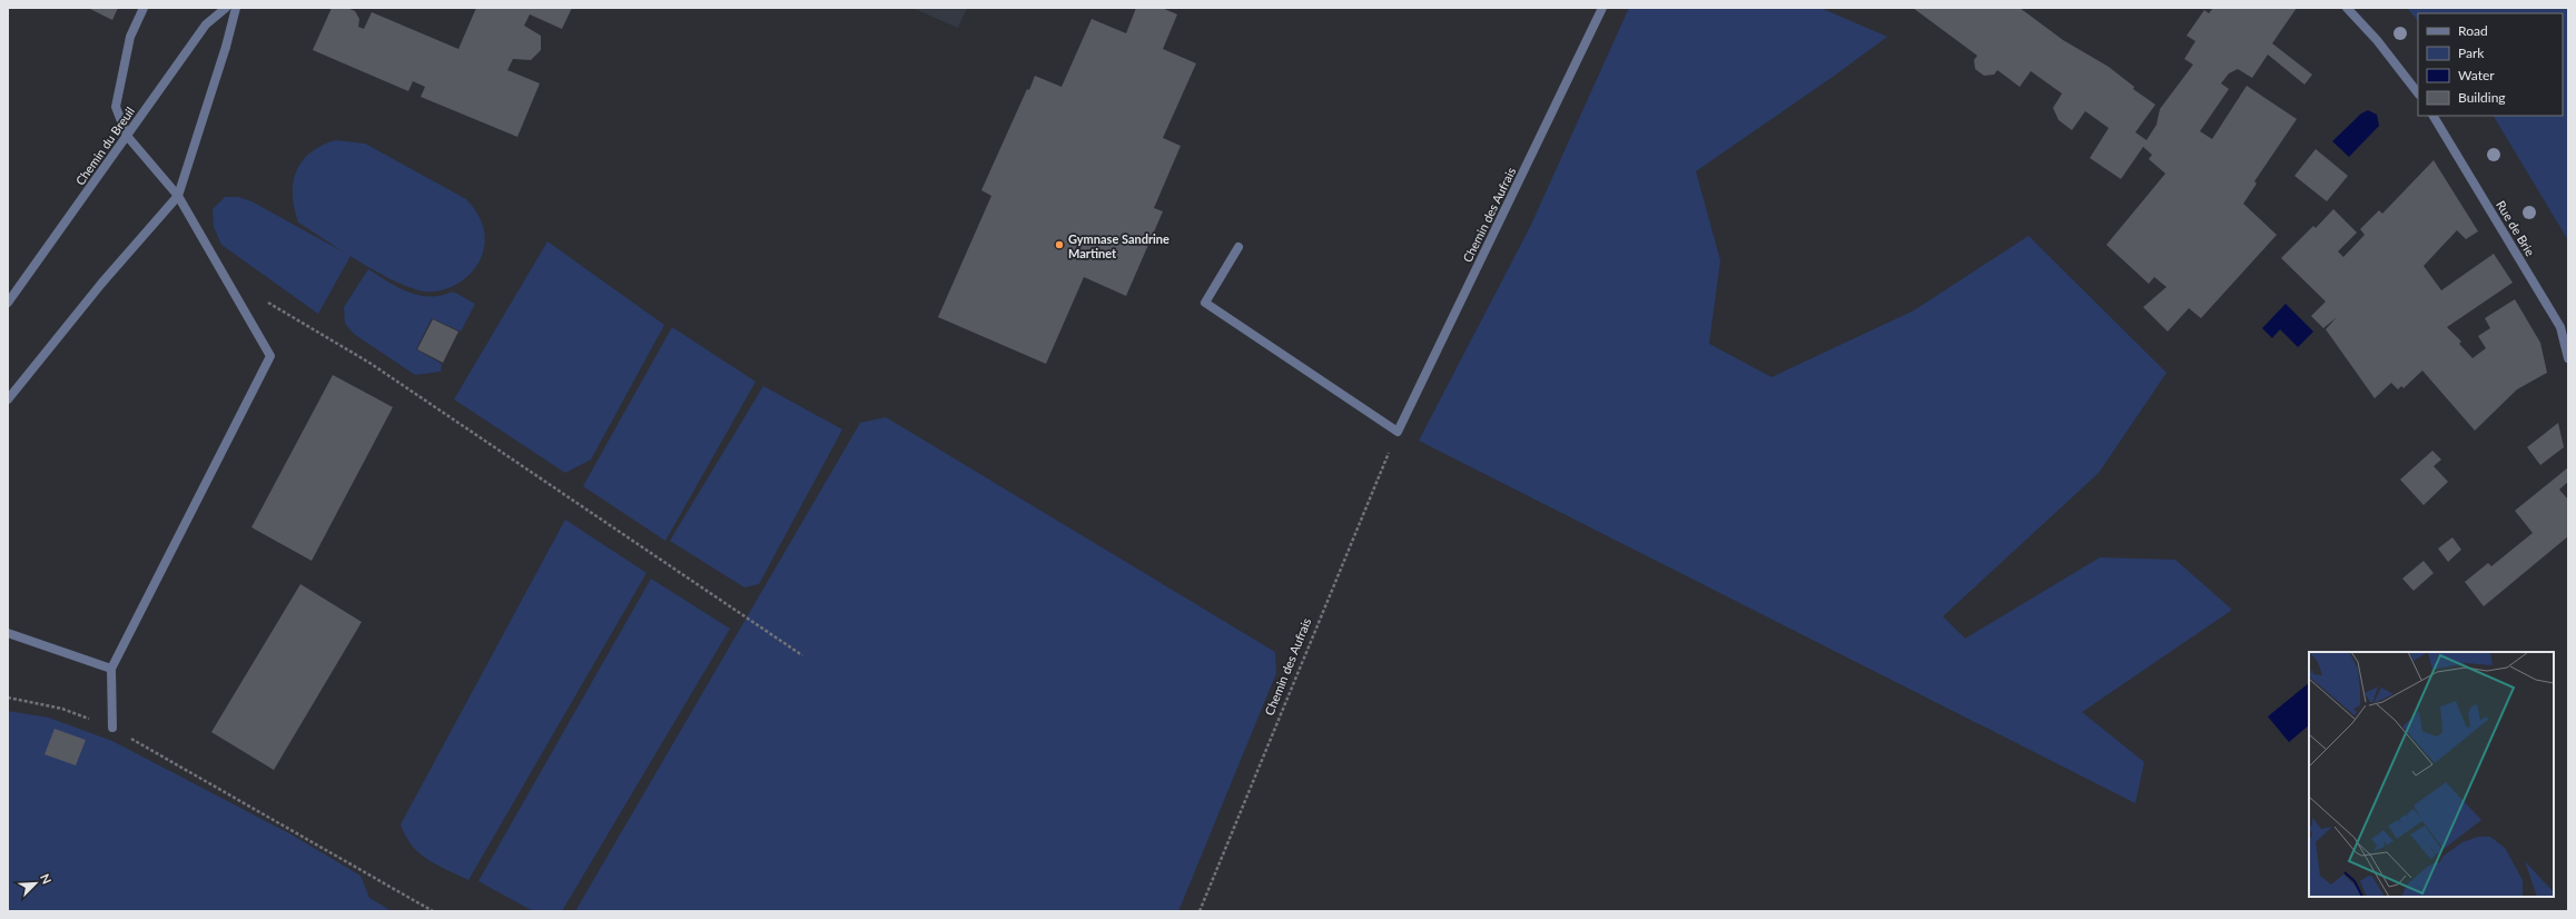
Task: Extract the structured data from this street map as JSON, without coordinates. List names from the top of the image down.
{
  "streets": {
    "street": ["Chemin du Breuil", "Chemin des Aufrais", "Rue de Brie"]
  },
  "places": ["Gymnase Sandrine Martinet"],
  "legend": [
    "Road",
    "Park",
    "Water",
    "Building"
  ],
  "north": "top right"
}
